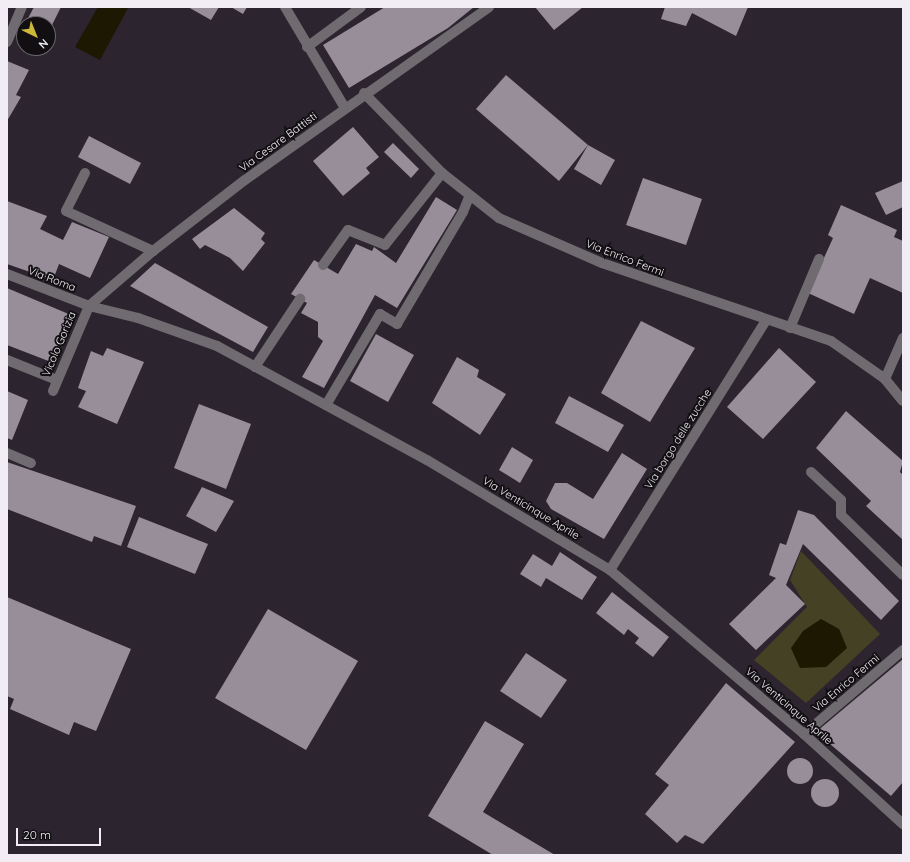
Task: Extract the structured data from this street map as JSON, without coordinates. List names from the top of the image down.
{
  "streets": {
    "street": [
      "Via Cesare Battisti",
      "Via Enrico Fermi",
      "Via Roma",
      "Vicolo Gorizia",
      "Via borgo delle zucche",
      "Via Venticinque Aprile"
    ]
  },
  "crossings": [
    ["Via Cesare Battisti", "Via Enrico Fermi"],
    ["Via Cesare Battisti", "Via Roma"],
    ["Via Cesare Battisti", "Vicolo Gorizia"],
    ["Via Cesare Battisti", "Via Venticinque Aprile"],
    ["Via Enrico Fermi", "Via borgo delle zucche"],
    ["Via Enrico Fermi", "Via Venticinque Aprile"],
    ["Via Roma", "Vicolo Gorizia"],
    ["Via Roma", "Via Venticinque Aprile"],
    ["Vicolo Gorizia", "Via Venticinque Aprile"],
    ["Via borgo delle zucche", "Via Venticinque Aprile"]
  ],
  "scale_bar": "20 m",
  "north": "bottom right"
}
